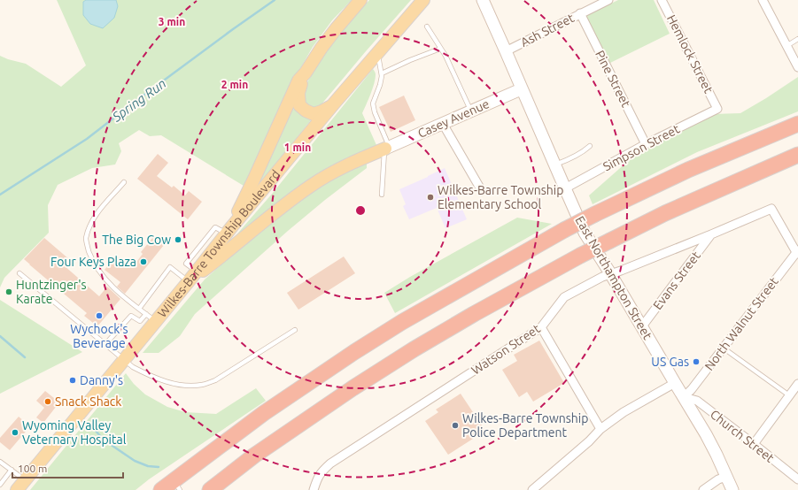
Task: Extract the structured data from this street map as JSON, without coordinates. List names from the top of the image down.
{
  "streets": {
    "main road": ["Casey Avenue", "Wilkes-Barre Township Boulevard", "East Northampton Street"],
    "street": [
      "Ash Street",
      "Hemlock Street",
      "Pine Street",
      "Simpson Street",
      "Evans Street",
      "North Walnut Street",
      "Watson Street",
      "Church Street"
    ]
  },
  "crossings": [
    ["Ash Street", "Pine Street"],
    ["Ash Street", "East Northampton Street"],
    ["Hemlock Street", "Simpson Street"],
    ["Pine Street", "Simpson Street"],
    ["Casey Avenue", "East Northampton Street"],
    ["Simpson Street", "East Northampton Street"],
    ["East Northampton Street", "Evans Street"],
    ["East Northampton Street", "North Walnut Street"],
    ["East Northampton Street", "Watson Street"],
    ["East Northampton Street", "Church Street"],
    ["Evans Street", "Watson Street"],
    ["North Walnut Street", "Watson Street"],
    ["North Walnut Street", "Church Street"]
  ],
  "water": ["Spring Run"],
  "places": [
    "Wilkes-Barre Township Elementary School",
    "The Big Cow",
    "Four Keys Plaza",
    "Huntzinger's Karate",
    "Wychock's Beverage",
    "US Gas",
    "Danny's",
    "Snack Shack",
    "Wilkes-Barre Township Police Department",
    "Wyoming Valley Veternary Hospital"
  ],
  "scale_bar": "100 m",
  "rings": ["3 min", "2 min", "1 min"]
}
